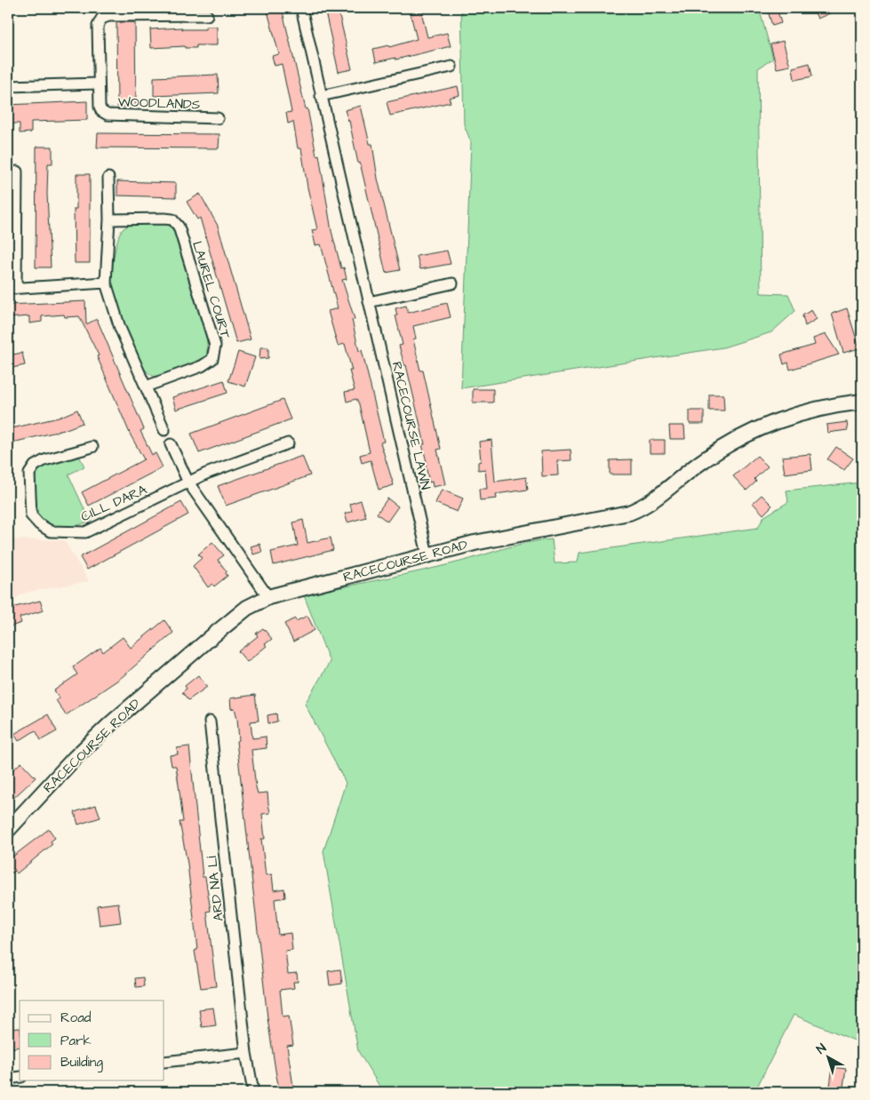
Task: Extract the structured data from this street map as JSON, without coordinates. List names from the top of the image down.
{
  "streets": {
    "street": [
      "WOODLANDS",
      "LAUREL COURT",
      "RACECOURSE LAWN",
      "CILL DARA",
      "RACECOURSE ROAD",
      "ARD NA LÍ"
    ]
  },
  "crossings": [
    ["RACECOURSE LAWN", "RACECOURSE ROAD"]
  ],
  "legend": ["Road", "Park", "Building"],
  "north": "top left"
}
